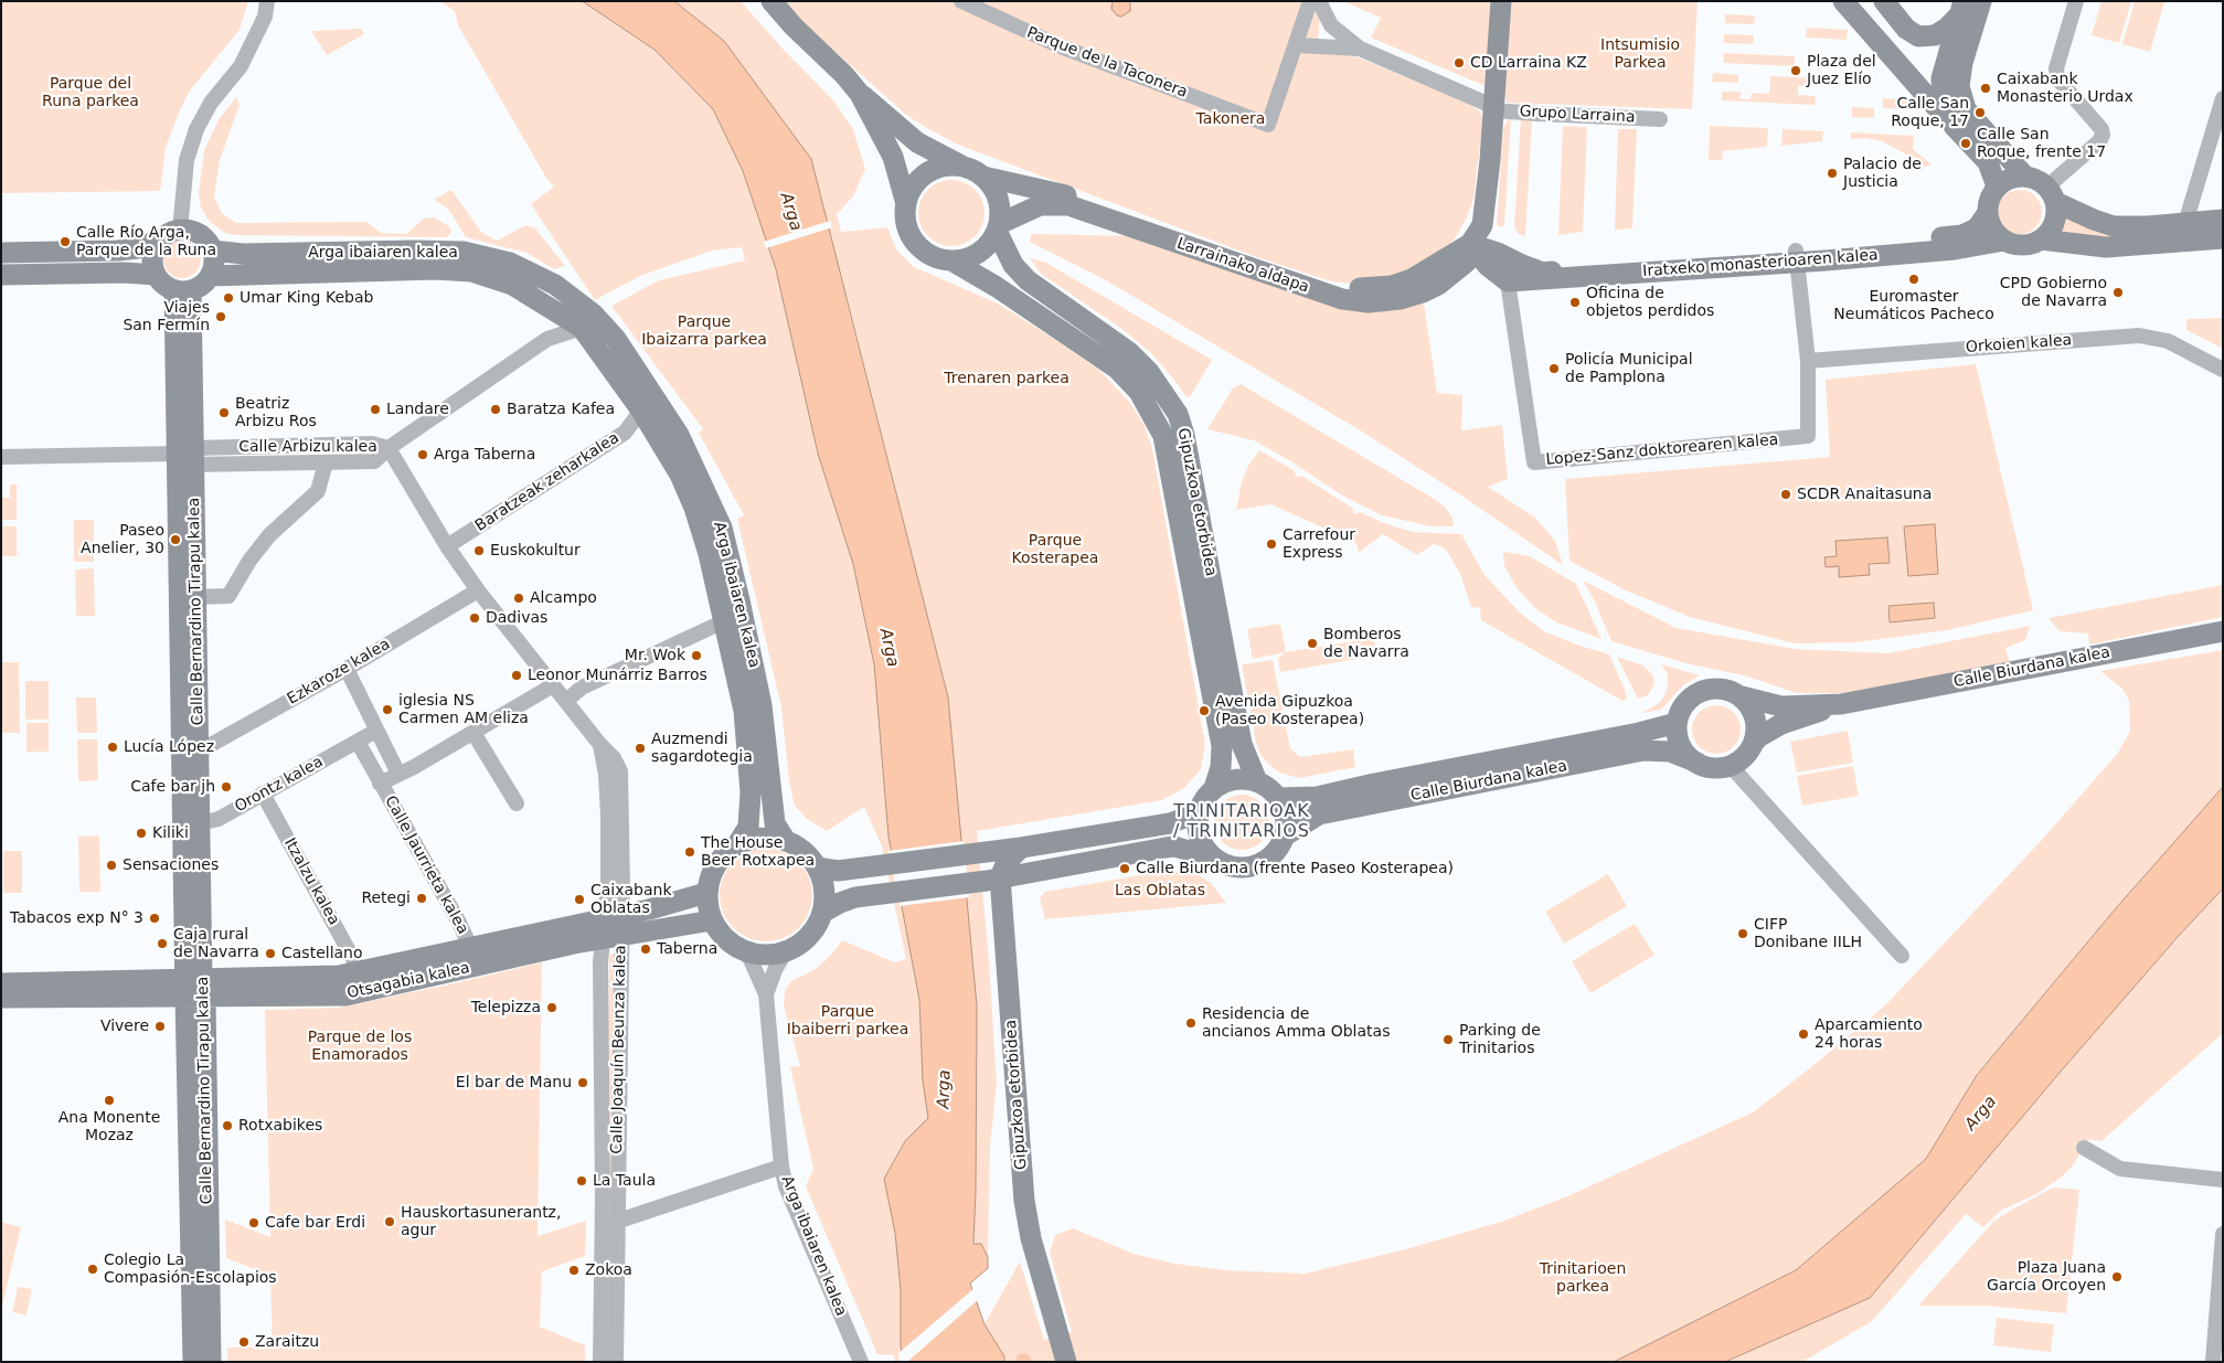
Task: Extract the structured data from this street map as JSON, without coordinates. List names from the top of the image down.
{
  "streets": {
    "street": [
      "Parque de la Taconera",
      "Grupo Larraina",
      "Arga ibaiaren kalea",
      "Iratxeko monasterioaren kalea",
      "Larrainako aldapa",
      "Orkoien kalea",
      "Calle Arbizu kalea",
      "Lopez-Sanz doktorearen kalea",
      "Baratzeak zeharkalea",
      "Gipuzkoa etorbidea",
      "Calle Bernardino Tirapu kalea",
      "Calle Biurdana kalea",
      "Ezkaroze kalea",
      "Orontz kalea",
      "Calle Jaurrieta kalea",
      "Itzalzu kalea",
      "Otsagabia kalea",
      "Calle Joaquín Beunza kalea"
    ]
  },
  "crossings": [
    ["Grupo Larraina", "Larrainako aldapa"],
    ["Arga ibaiaren kalea", "Baratzeak zeharkalea"],
    ["Arga ibaiaren kalea", "Calle Bernardino Tirapu kalea"],
    ["Arga ibaiaren kalea", "Otsagabia kalea"],
    ["Iratxeko monasterioaren kalea", "Larrainako aldapa"],
    ["Iratxeko monasterioaren kalea", "Lopez-Sanz doktorearen kalea"],
    ["Larrainako aldapa", "Gipuzkoa etorbidea"],
    ["Orkoien kalea", "Lopez-Sanz doktorearen kalea"],
    ["Calle Arbizu kalea", "Calle Bernardino Tirapu kalea"],
    ["Calle Arbizu kalea", "Calle Joaquín Beunza kalea"],
    ["Baratzeak zeharkalea", "Calle Joaquín Beunza kalea"],
    ["Gipuzkoa etorbidea", "Calle Biurdana kalea"],
    ["Calle Bernardino Tirapu kalea", "Ezkaroze kalea"],
    ["Calle Bernardino Tirapu kalea", "Orontz kalea"],
    ["Calle Bernardino Tirapu kalea", "Otsagabia kalea"],
    ["Ezkaroze kalea", "Calle Jaurrieta kalea"],
    ["Ezkaroze kalea", "Calle Joaquín Beunza kalea"],
    ["Orontz kalea", "Calle Jaurrieta kalea"],
    ["Orontz kalea", "Itzalzu kalea"],
    ["Calle Jaurrieta kalea", "Otsagabia kalea"],
    ["Itzalzu kalea", "Otsagabia kalea"],
    ["Otsagabia kalea", "Calle Joaquín Beunza kalea"]
  ],
  "districts": ["TRINITARIOAK / TRINITARIOS"],
  "water": ["Arga"],
  "parks": [
    "Intsumisio Parkea",
    "Parque del Runa parkea",
    "Takonera",
    "Parque Ibaizarra parkea",
    "Trenaren parkea",
    "Parque Kosterapea",
    "Las Oblatas",
    "Parque Ibaiberri parkea",
    "Parque de los Enamorados",
    "Trinitarioen parkea"
  ],
  "places": [
    "CD Larraina KZ",
    "Plaza del Juez Elío",
    "Caixabank Monasterio Urdax",
    "Calle San Roque, 17",
    "Calle San Roque, frente 17",
    "Palacio de Justicia",
    "Calle Río Arga, Parque de la Runa",
    "Euromaster Neumáticos Pacheco",
    "CPD Gobierno de Navarra",
    "Umar King Kebab",
    "Oficina de objetos perdidos",
    "Viajes San Fermín",
    "Policía Municipal de Pamplona",
    "Landare",
    "Baratza Kafea",
    "Beatriz Arbizu Ros",
    "Arga Taberna",
    "SCDR Anaitasuna",
    "Paseo Anelier, 30",
    "Carrefour Express",
    "Euskokultur",
    "Alcampo",
    "Dadivas",
    "Bomberos de Navarra",
    "Mr. Wok",
    "Leonor Munárriz Barros",
    "iglesia NS Carmen AM eliza",
    "Avenida Gipuzkoa (Paseo Kosterapea)",
    "Lucía López",
    "Auzmendi sagardotegia",
    "Cafe bar jh",
    "Kiliki",
    "The House Beer Rotxapea",
    "Sensaciones",
    "Calle Biurdana (frente Paseo Kosterapea)",
    "Retegi",
    "Caixabank Oblatas",
    "Tabacos exp N° 3",
    "CIFP Donibane IILH",
    "Caja rural de Navarra",
    "Taberna",
    "Castellano",
    "Telepizza",
    "Residencia de ancianos Amma Oblatas",
    "Vivere",
    "Aparcamiento 24 horas",
    "Parking de Trinitarios",
    "El bar de Manu",
    "Ana Monente Mozaz",
    "Rotxabikes",
    "La Taula",
    "Hauskortasunerantz, agur",
    "Cafe bar Erdi",
    "Colegio La Compasión-Escolapios",
    "Zokoa",
    "Plaza Juana García Orcoyen",
    "Zaraitzu"
  ]
}
